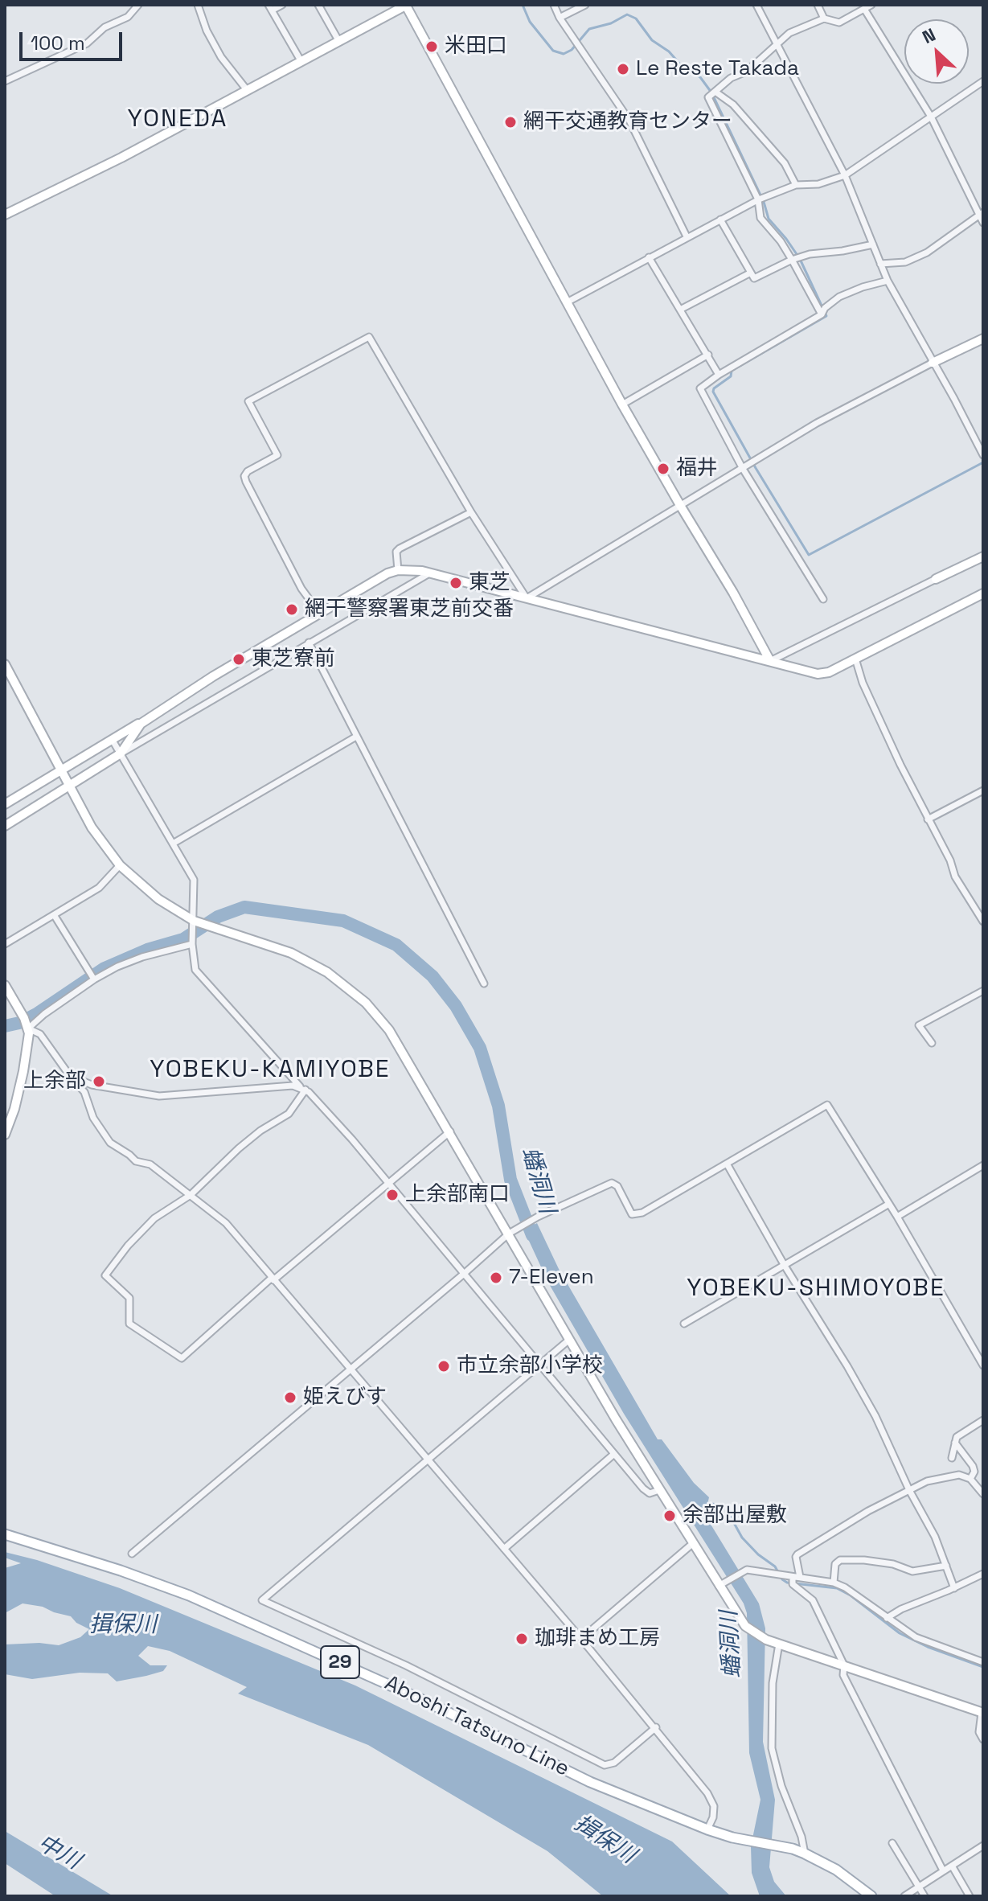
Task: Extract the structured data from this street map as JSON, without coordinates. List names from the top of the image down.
{
  "streets": {
    "main road": ["29", "Aboshi Tatsuno Line"]
  },
  "districts": ["YONEDA", "YOBEKU-KAMIYOBE", "YOBEKU-SHIMOYOBE"],
  "water": ["蟠洞川", "揖保川", "中川"],
  "places": [
    "米田口",
    "Le Reste Takada",
    "網干交通教育センター",
    "福井",
    "東芝",
    "網干警察署東芝前交番",
    "東芝寮前",
    "上余部",
    "上余部南口",
    "7-Eleven",
    "市立余部小学校",
    "姫えびす",
    "余部出屋敷",
    "珈琲まめ工房"
  ],
  "scale_bar": "100 m",
  "north": "top left"
}
